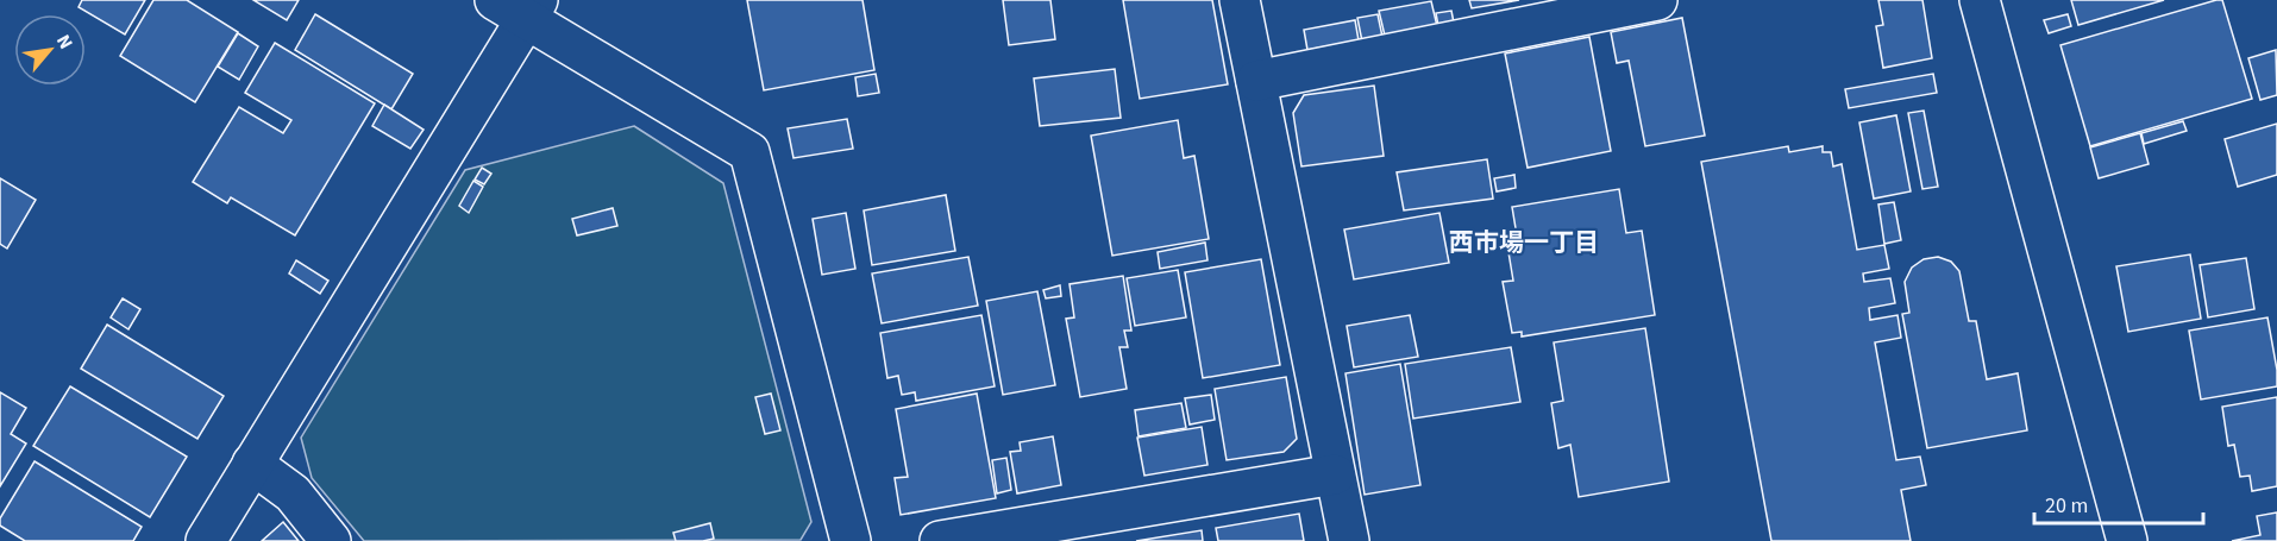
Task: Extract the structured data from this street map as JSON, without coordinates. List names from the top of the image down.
{
  "districts": ["西市場一丁目"],
  "scale_bar": "20 m",
  "north": "top right"
}
